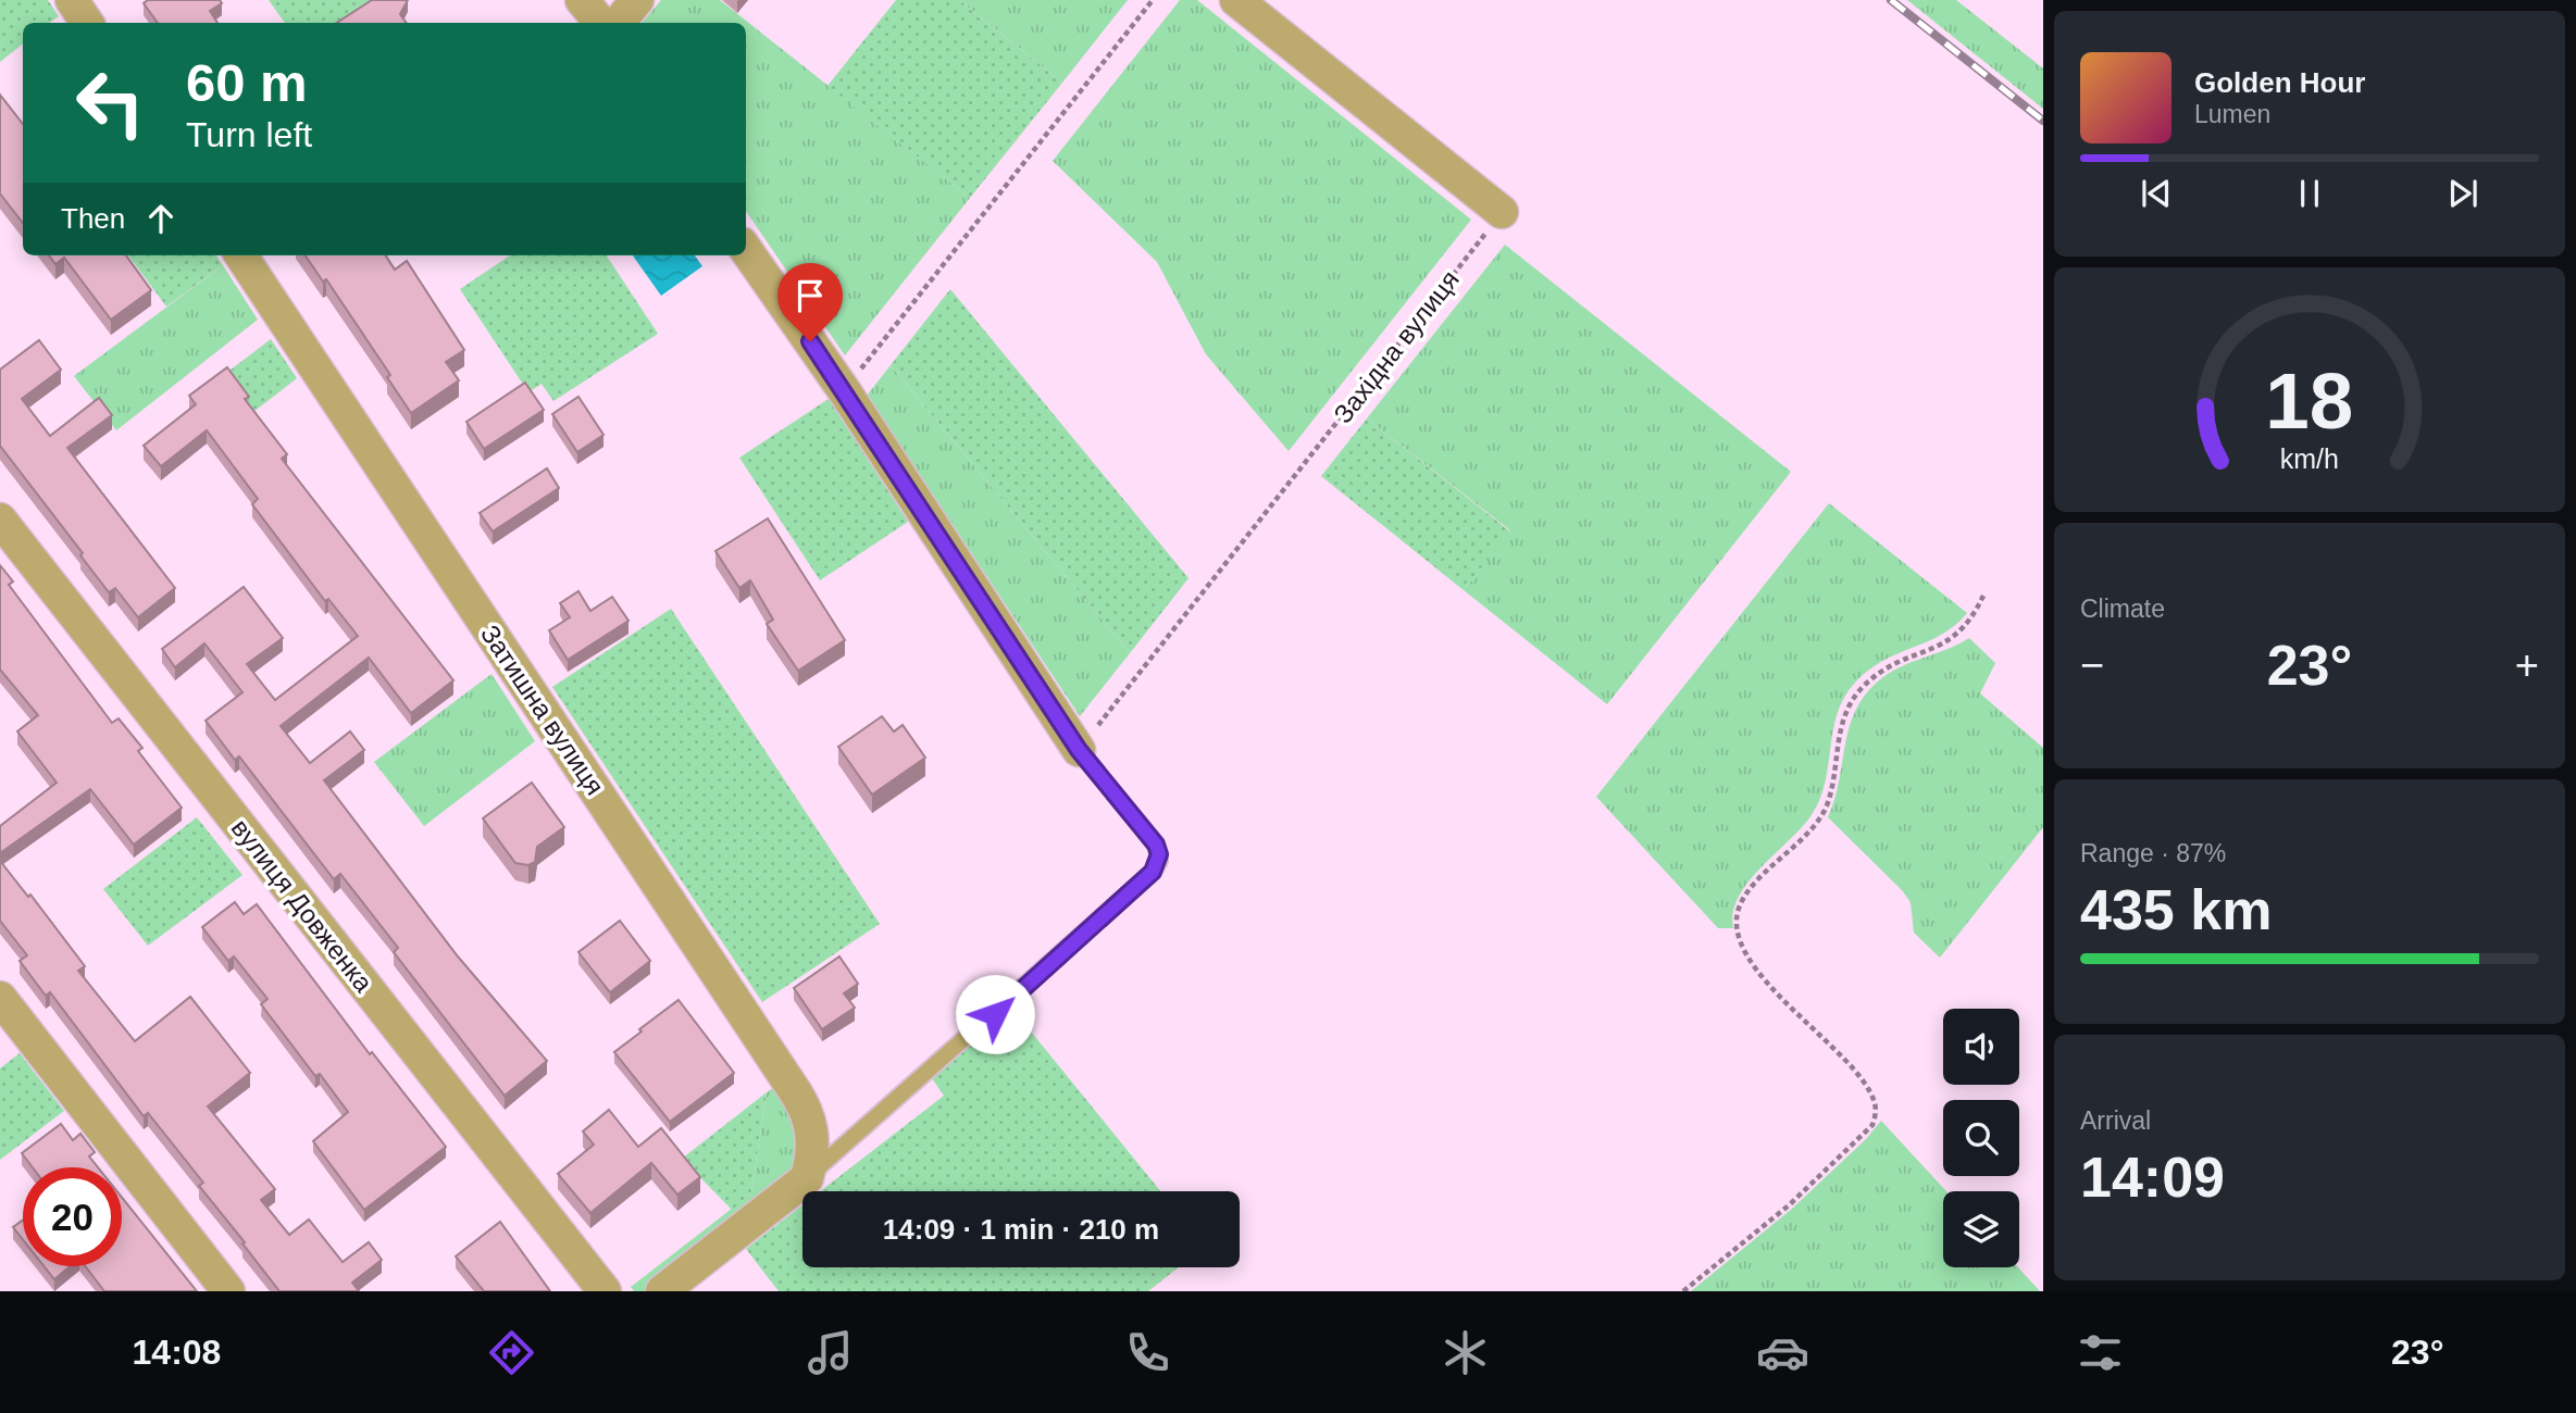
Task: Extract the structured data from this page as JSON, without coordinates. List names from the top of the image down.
{
  "streets": {
    "street": ["Затишна вулиця", "вулиця Довженка"],
    "path": ["Західна вулиця"]
  },
  "page": {
    "turn": ["60 m", "Turn left"],
    "song": ["Golden Hour", "Lumen"],
    "then": "Then",
    "tile": [
      "Climate",
      ["Range · 87%", "435 km"],
      ["Arrival", "14:09"]
    ],
    "heat": ["−", "23°", "+"],
    "limit": "20",
    "trip": "14:09 · 1 min · 210 m",
    "tabs": ["14:08", "23°"],
    "gauge": ["18", "km/h"]
  }
}
